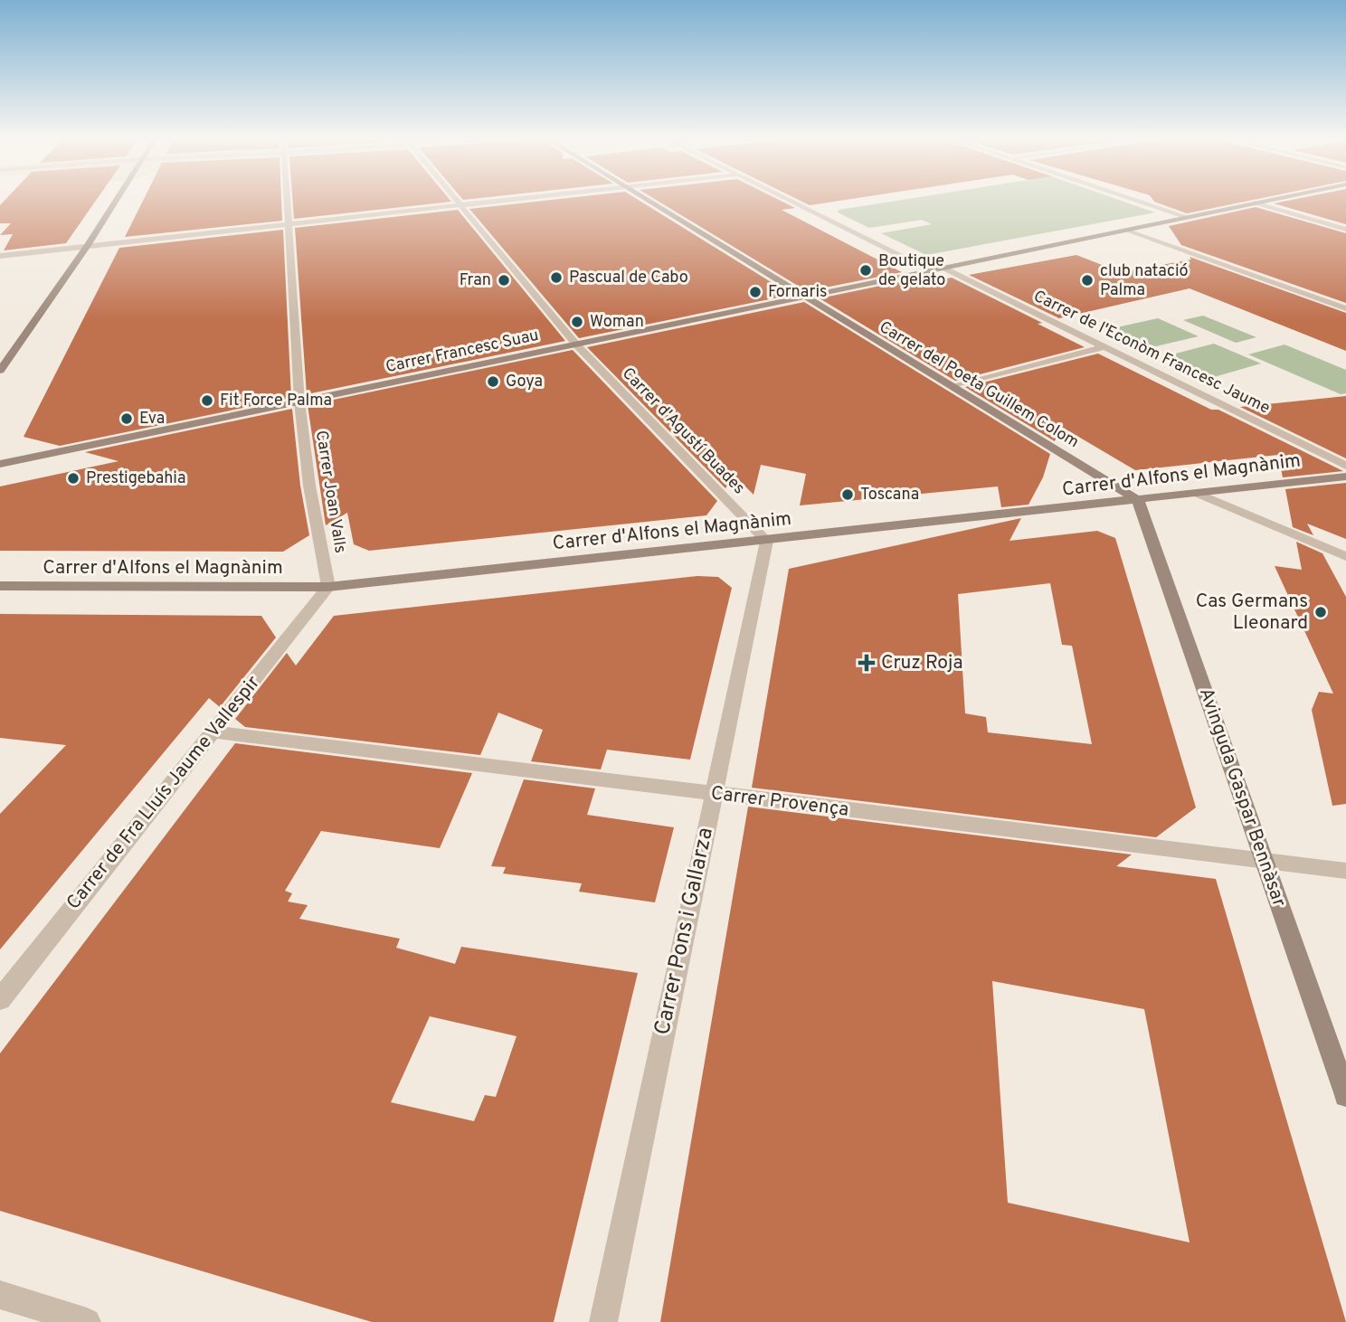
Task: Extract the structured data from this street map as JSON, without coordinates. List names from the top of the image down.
{
  "streets": {
    "street": [
      "Carrer Francesc Suau",
      "Carrer de l'Econòm Francesc Jaume",
      "Carrer del Poeta Guillem Colom",
      "Carrer d'Agustí Buades",
      "Carrer d'Alfons el Magnànim",
      "Carrer Joan Valls",
      "Carrer de Fra Lluís Jaume Vallespir",
      "Avinguda Gaspar Bennàsar",
      "Carrer Provença",
      "Carrer Pons i Gallarza"
    ]
  },
  "crossings": [
    ["Carrer Francesc Suau", "Carrer de l'Econòm Francesc Jaume"],
    ["Carrer Francesc Suau", "Carrer del Poeta Guillem Colom"],
    ["Carrer Francesc Suau", "Carrer d'Agustí Buades"],
    ["Carrer Francesc Suau", "Carrer Joan Valls"],
    ["Carrer del Poeta Guillem Colom", "Carrer d'Alfons el Magnànim"],
    ["Carrer del Poeta Guillem Colom", "Avinguda Gaspar Bennàsar"],
    ["Carrer d'Agustí Buades", "Carrer d'Alfons el Magnànim"],
    ["Carrer d'Agustí Buades", "Carrer Pons i Gallarza"],
    ["Carrer d'Alfons el Magnànim", "Carrer Joan Valls"],
    ["Carrer d'Alfons el Magnànim", "Carrer de Fra Lluís Jaume Vallespir"],
    ["Carrer d'Alfons el Magnànim", "Avinguda Gaspar Bennàsar"],
    ["Carrer d'Alfons el Magnànim", "Carrer Pons i Gallarza"],
    ["Carrer Joan Valls", "Carrer de Fra Lluís Jaume Vallespir"],
    ["Carrer de Fra Lluís Jaume Vallespir", "Carrer Provença"],
    ["Avinguda Gaspar Bennàsar", "Carrer Provença"],
    ["Carrer Provença", "Carrer Pons i Gallarza"]
  ],
  "places": {
    "other": [
      "Boutique de gelato",
      "Pascual de Cabo",
      "Fran",
      "club natació Palma",
      "Fornaris",
      "Woman",
      "Goya",
      "Fit Force Palma",
      "Eva",
      "Prestigebahia",
      "Toscana",
      "Cas Germans Lleonard"
    ],
    "health": ["Cruz Roja"]
  }
}
